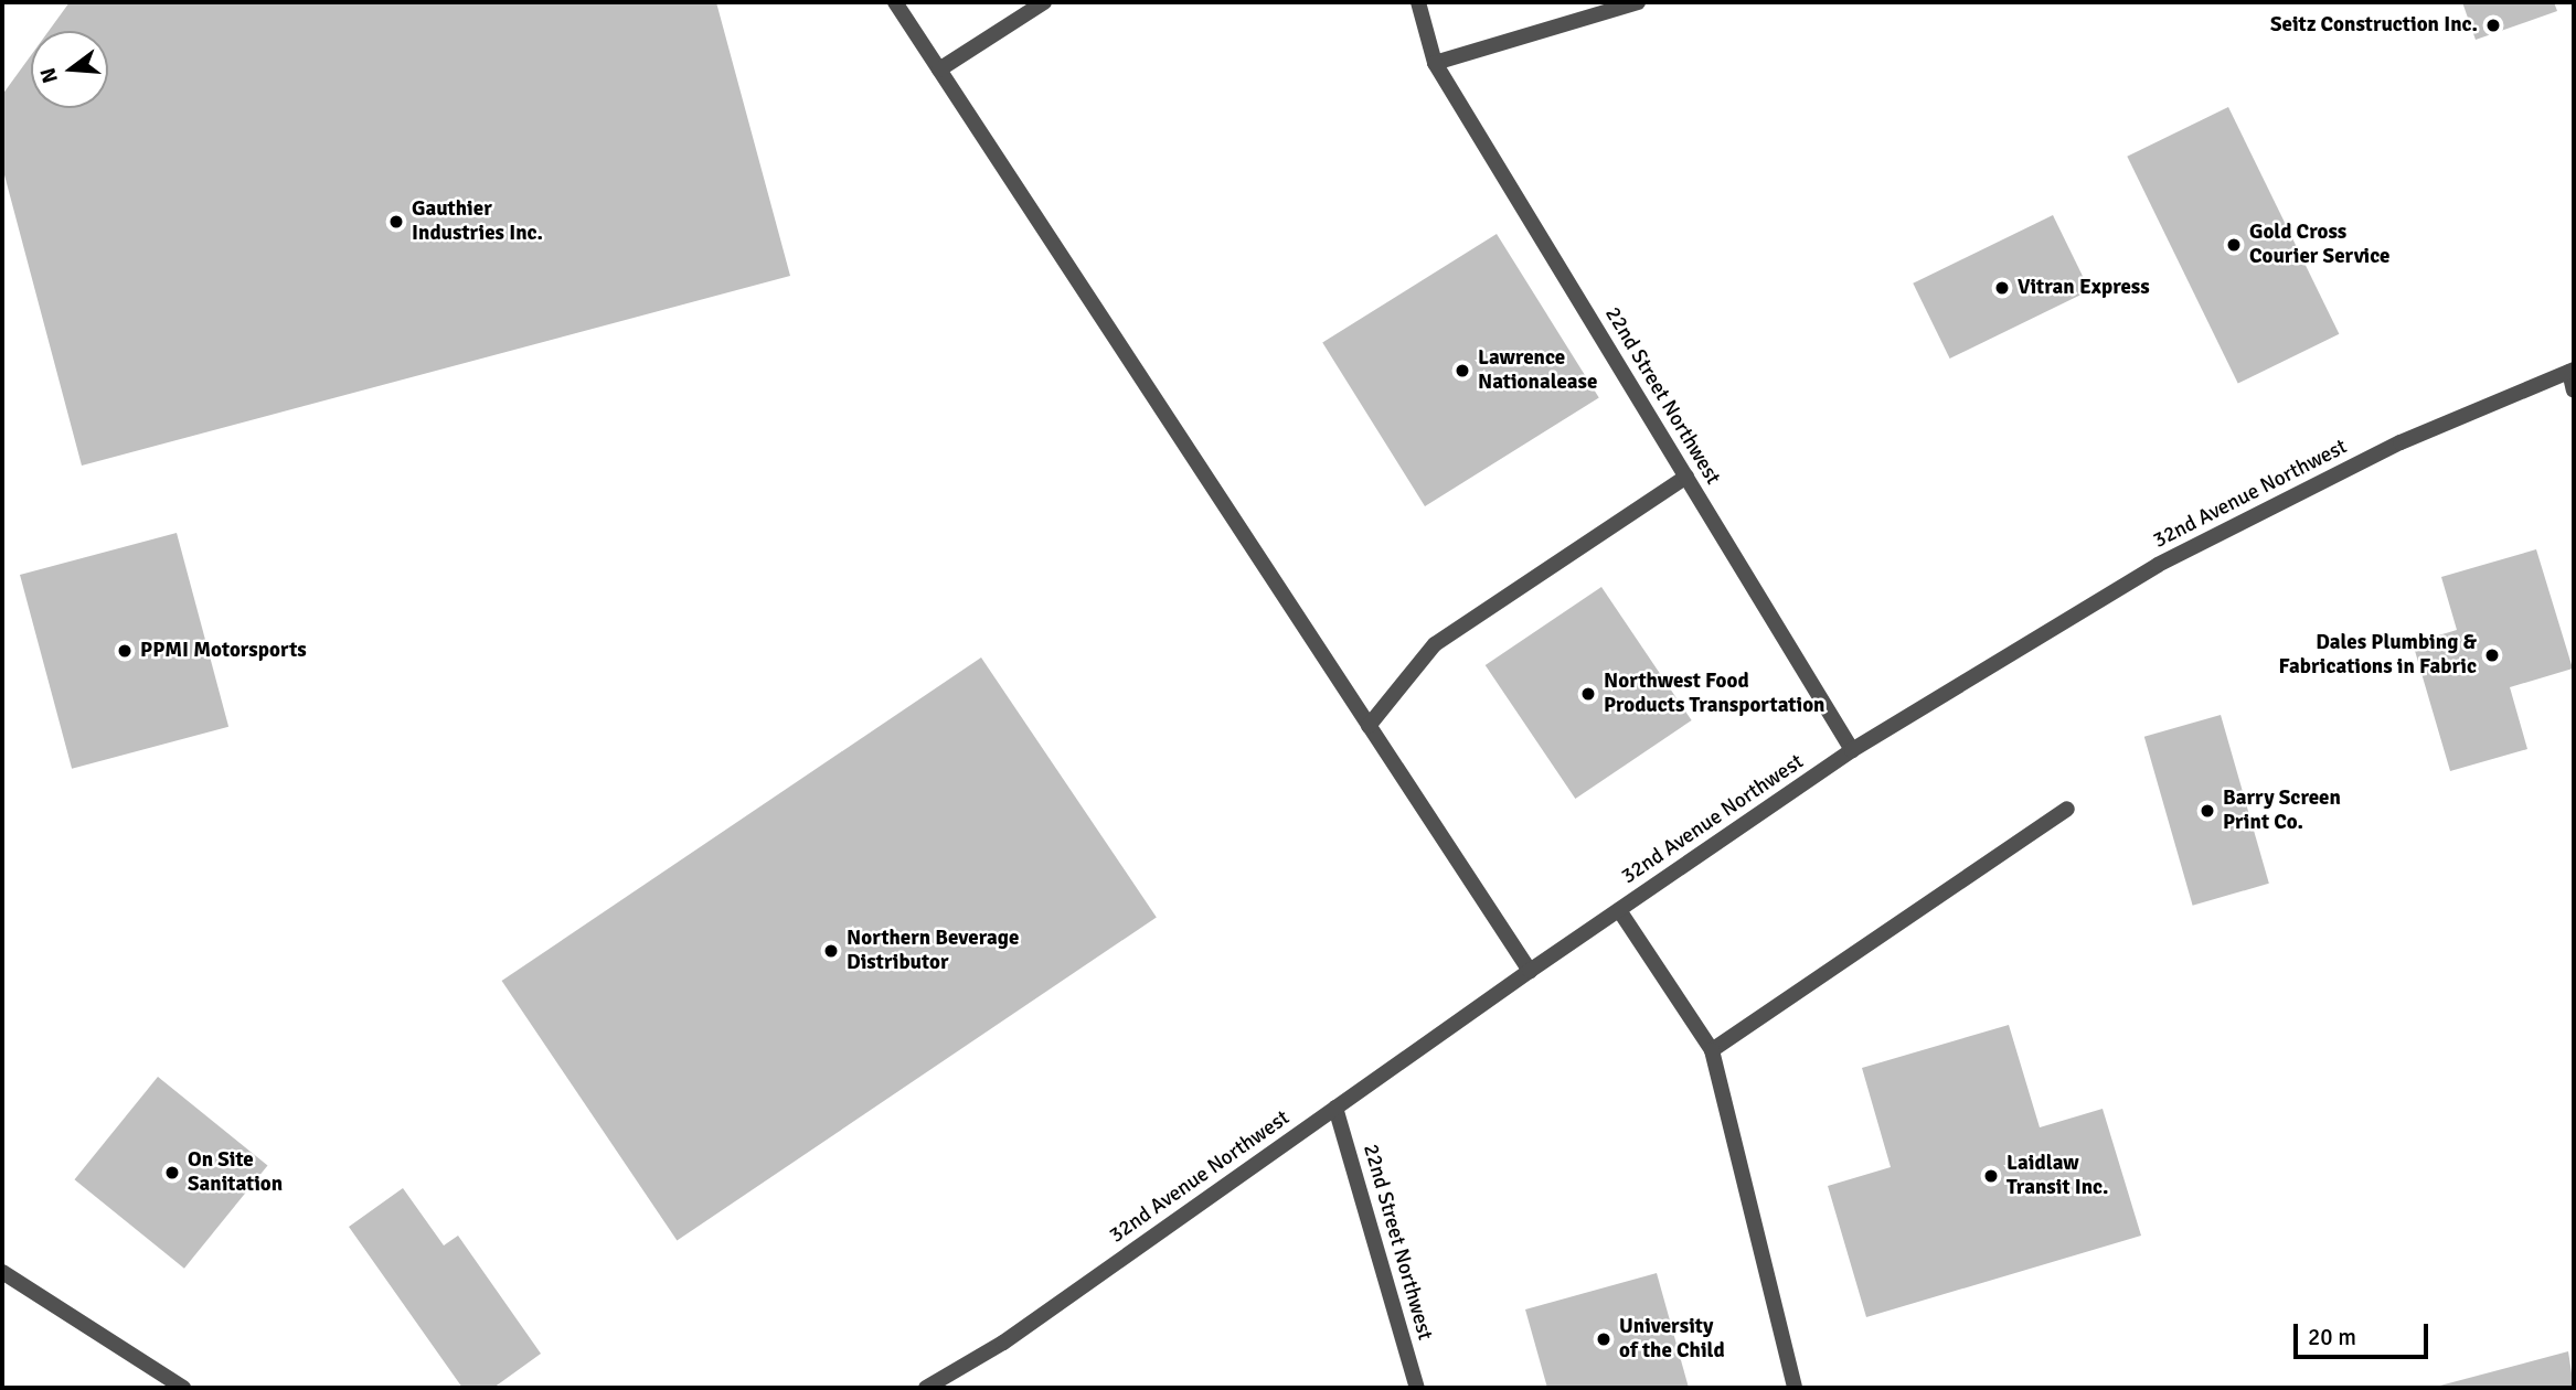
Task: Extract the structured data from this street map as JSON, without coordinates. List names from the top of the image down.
{
  "streets": {
    "street": ["22nd Street Northwest", "32nd Avenue Northwest"]
  },
  "crossings": [
    ["22nd Street Northwest", "32nd Avenue Northwest"]
  ],
  "places": [
    "Seitz Construction Inc.",
    "Gauthier Industries Inc.",
    "Gold Cross Courier Service",
    "Vitran Express",
    "Lawrence Nationalease",
    "PPMI Motorsports",
    "Dales Plumbing & Fabrications in Fabric",
    "Northwest Food Products Transportation",
    "Barry Screen Print Co.",
    "Northern Beverage Distributor",
    "On Site Sanitation",
    "Laidlaw Transit Inc.",
    "University of the Child"
  ],
  "scale_bar": "20 m",
  "north": "left"
}
